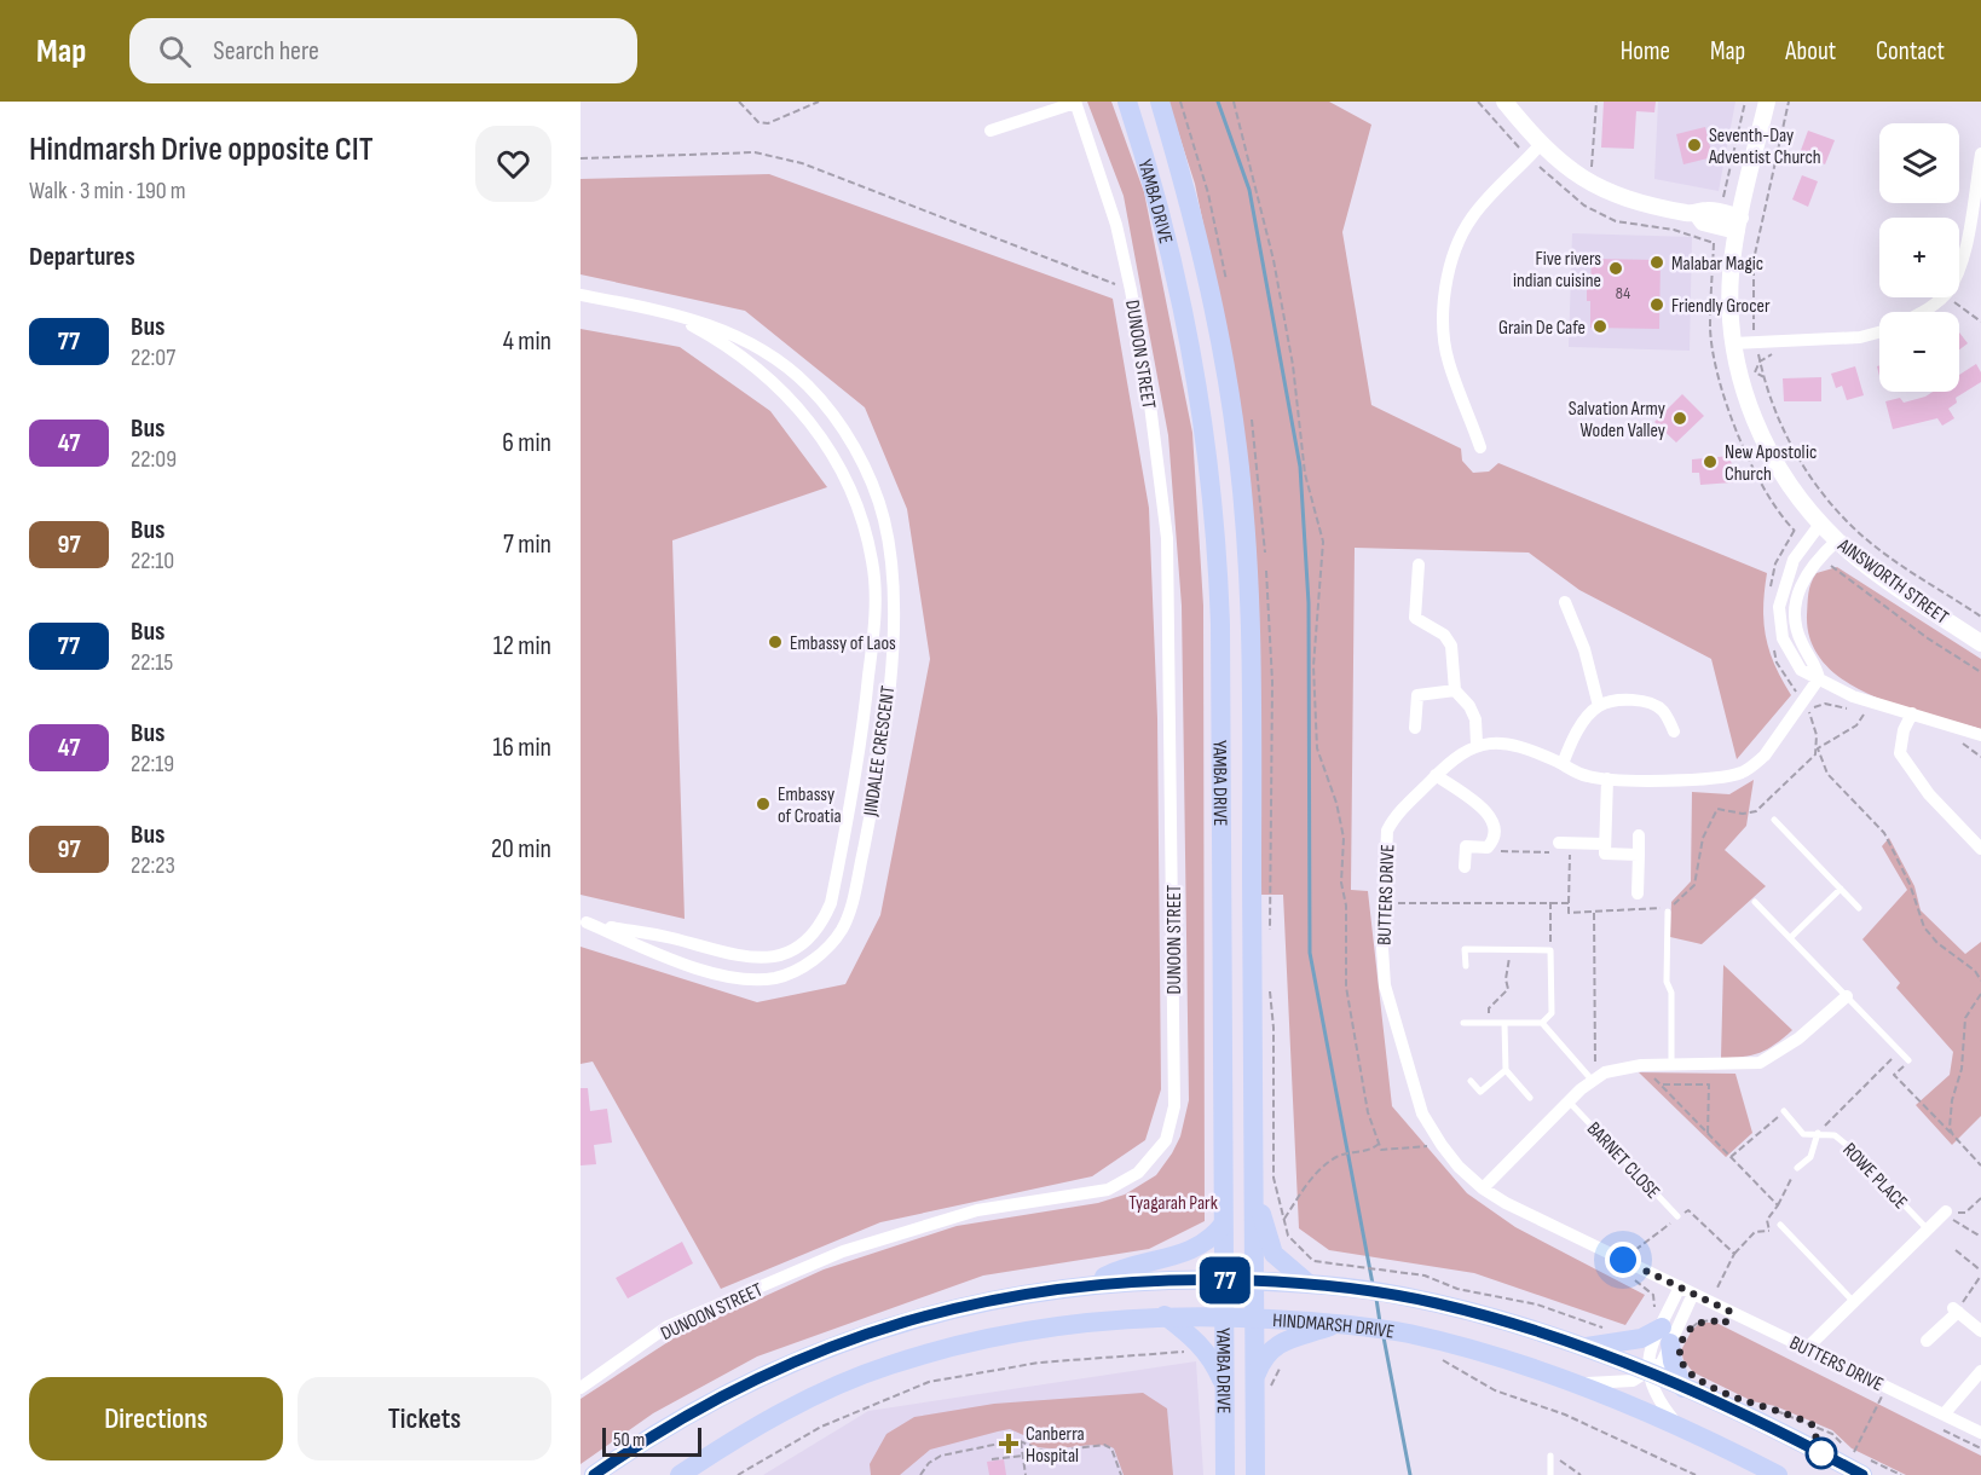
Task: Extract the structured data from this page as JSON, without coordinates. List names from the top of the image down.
{
  "streets": {
    "main road": ["YAMBA DRIVE", "HINDMARSH DRIVE"],
    "street": [
      "DUNOON STREET",
      "AINSWORTH STREET",
      "JINDALEE CRESCENT",
      "BUTTERS DRIVE"
    ],
    "lane": ["BARNET CLOSE", "ROWE PLACE"]
  },
  "crossings": [
    ["YAMBA DRIVE", "HINDMARSH DRIVE"]
  ],
  "parks": ["Tyagarah Park"],
  "places": {
    "other": [
      "Seventh-Day Adventist Church",
      "Malabar Magic",
      "Five rivers indian cuisine",
      "Friendly Grocer",
      "Grain De Cafe",
      "Salvation Army Woden Valley",
      "New Apostolic Church",
      "Embassy of Laos",
      "Embassy of Croatia"
    ],
    "health": ["Canberra Hospital"]
  },
  "lines": ["bus line 77"],
  "house_numbers": ["84"],
  "scale_bar": "50 m",
  "page": {
    "header": "Map",
    "search": "Search here",
    "nav": [
      "Home",
      "Map",
      "About",
      "Contact"
    ],
    "heading": [
      ["Hindmarsh Drive opposite CIT", "Walk · 3 min · 190 m"],
      "Departures"
    ],
    "on_map": "77",
    "map_buttons": ["+", "−"],
    "list": [
      {
        "mark": "77",
        "name": "Bus",
        "note": "22:07",
        "value": "4 min"
      },
      {
        "mark": "47",
        "name": "Bus",
        "note": "22:09",
        "value": "6 min"
      },
      {
        "mark": "97",
        "name": "Bus",
        "note": "22:10",
        "value": "7 min"
      },
      {
        "mark": "77",
        "name": "Bus",
        "note": "22:15",
        "value": "12 min"
      },
      {
        "mark": "47",
        "name": "Bus",
        "note": "22:19",
        "value": "16 min"
      },
      {
        "mark": "97",
        "name": "Bus",
        "note": "22:23",
        "value": "20 min"
      }
    ],
    "buttons": ["Directions", "Tickets"],
    "scale": "50 m"
  }
}
